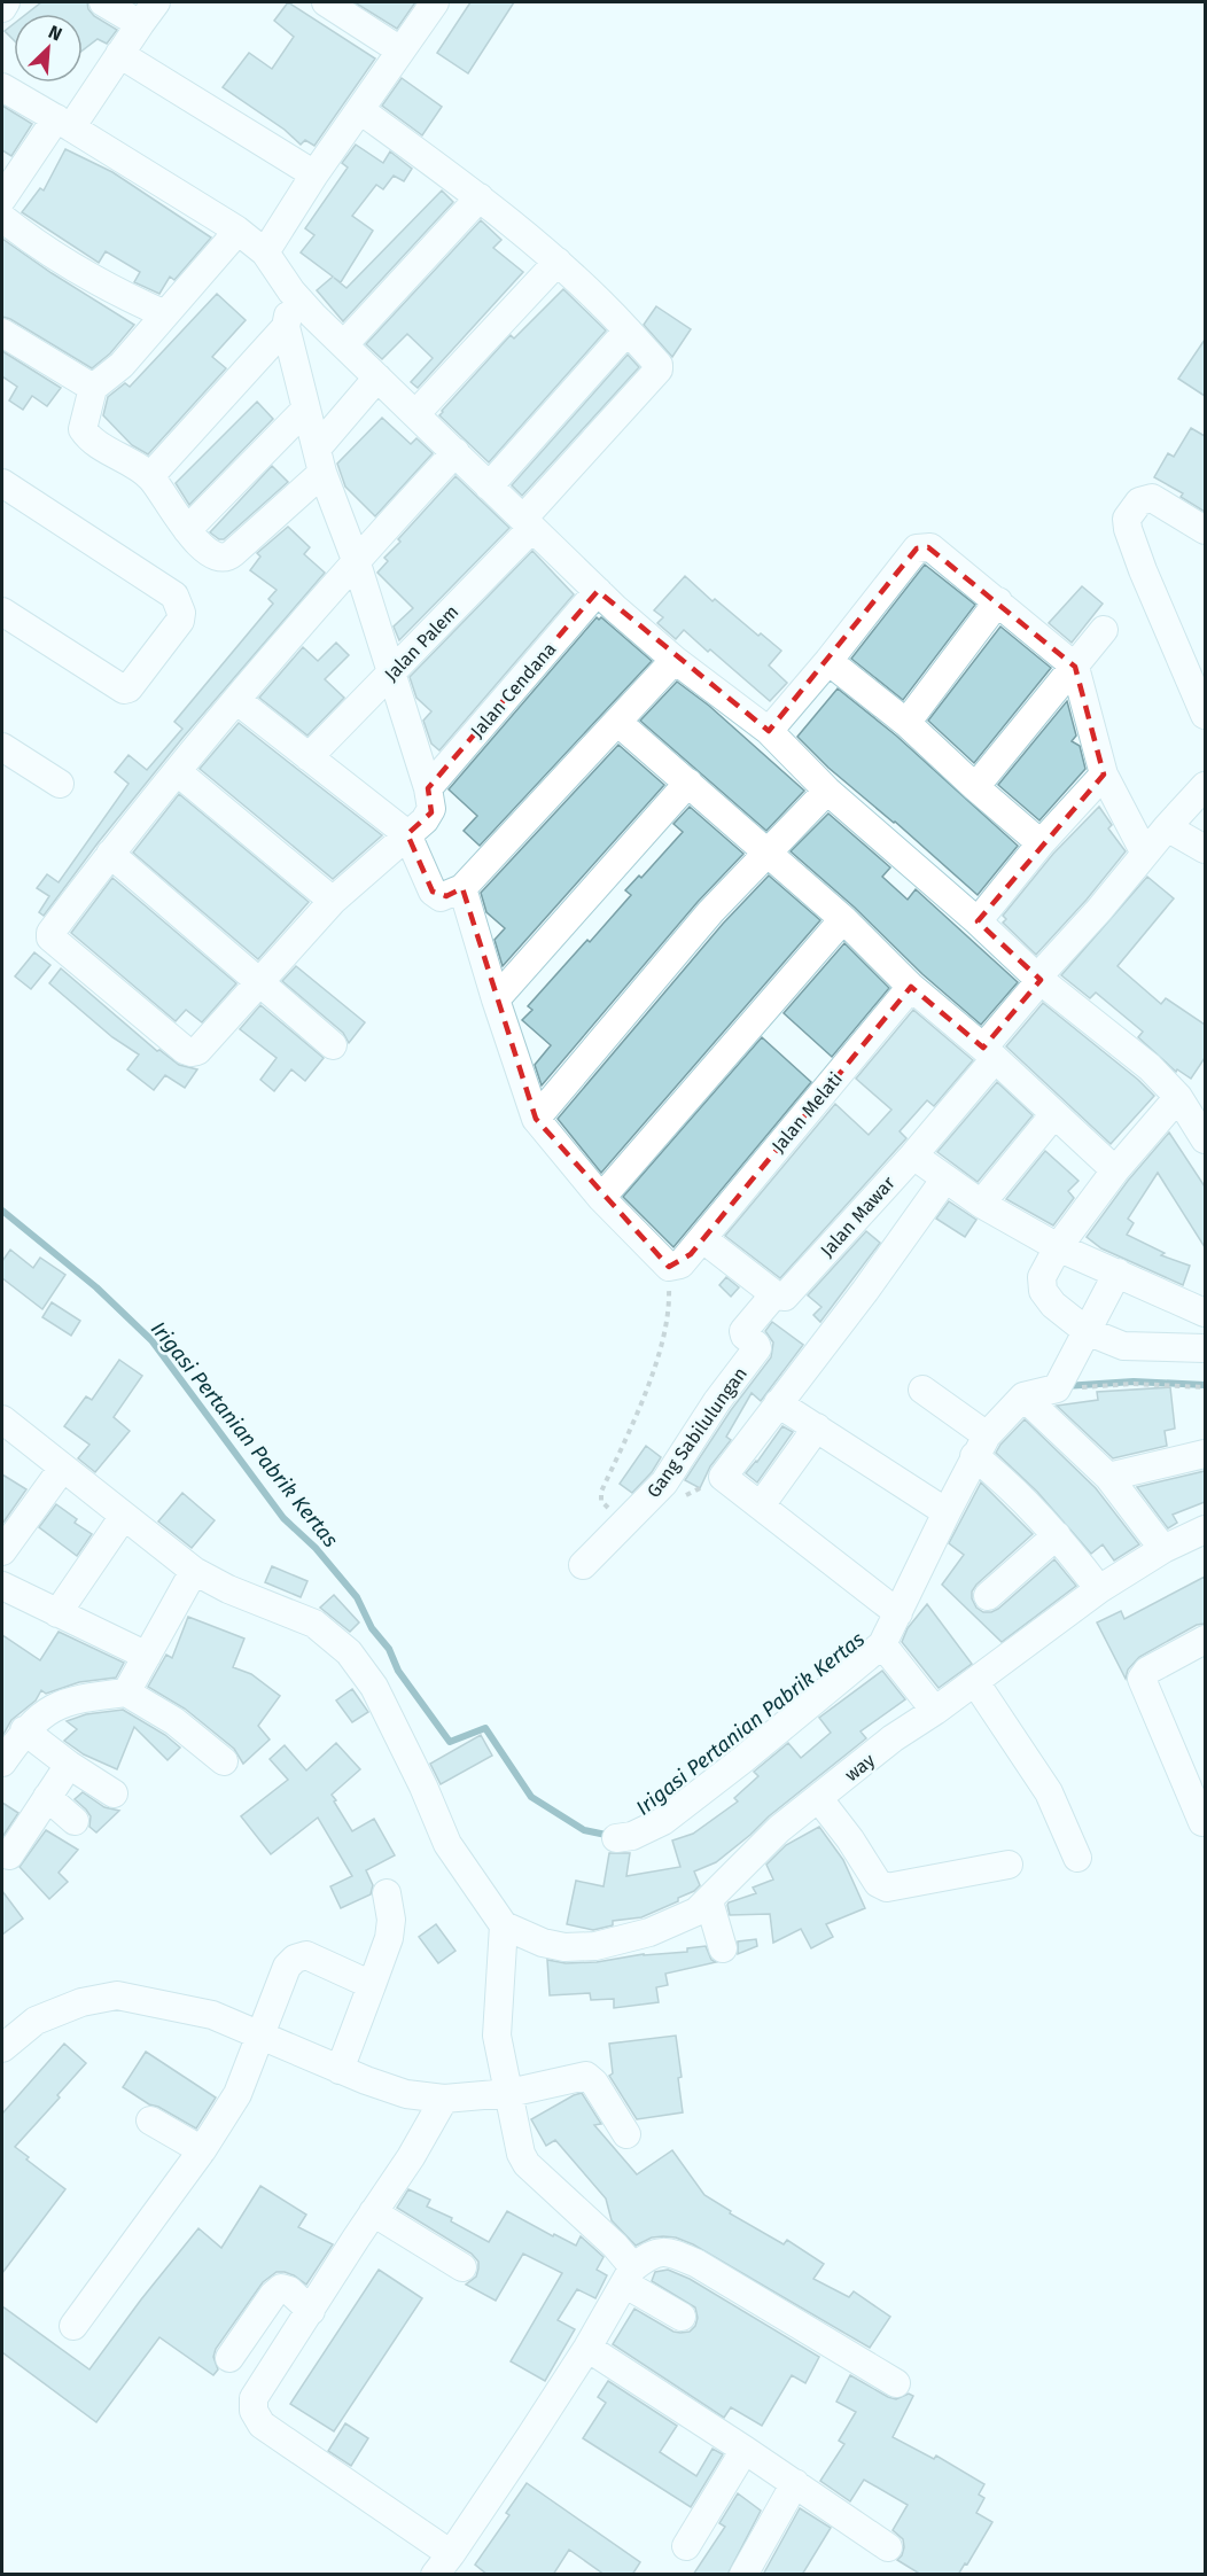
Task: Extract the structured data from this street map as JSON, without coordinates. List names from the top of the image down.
{
  "streets": {
    "street": [
      "Jalan Palem",
      "Jalan Cendana",
      "Jalan Melati",
      "Jalan Mawar",
      "Gang Sabilulungan",
      "way"
    ]
  },
  "crossings": [
    ["Jalan Mawar", "Gang Sabilulungan"]
  ],
  "water": ["Irigasi Pertanian Pabrik Kertas"],
  "north": "top right"
}
